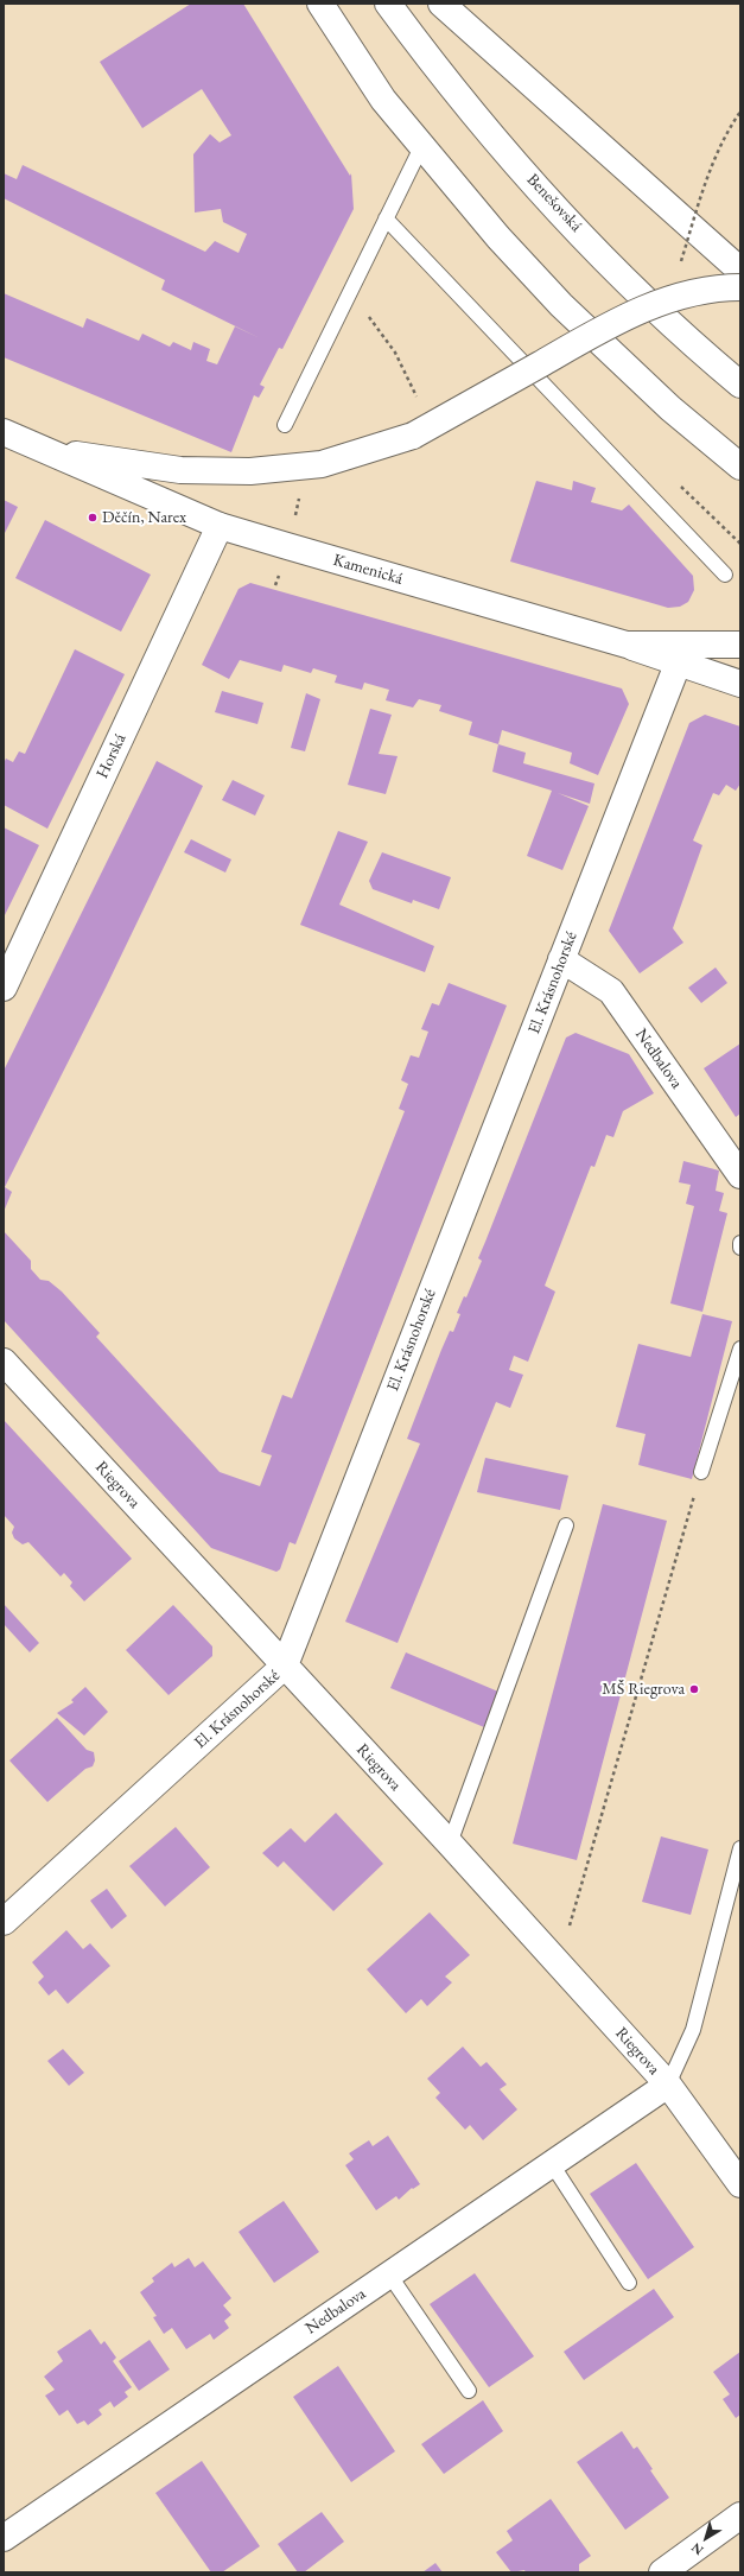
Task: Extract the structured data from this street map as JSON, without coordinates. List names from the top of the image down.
{
  "streets": {
    "street": [
      "Benešovská",
      "Kamenická",
      "Horská",
      "El. Krásnohorské",
      "Nedbalova",
      "Riegrova"
    ]
  },
  "crossings": [
    ["Kamenická", "Horská"],
    ["Kamenická", "El. Krásnohorské"],
    ["El. Krásnohorské", "Nedbalova"],
    ["El. Krásnohorské", "Riegrova"],
    ["Nedbalova", "Riegrova"]
  ],
  "places": ["Děčín, Narex", "MŠ Riegrova"],
  "north": "bottom left"
}
